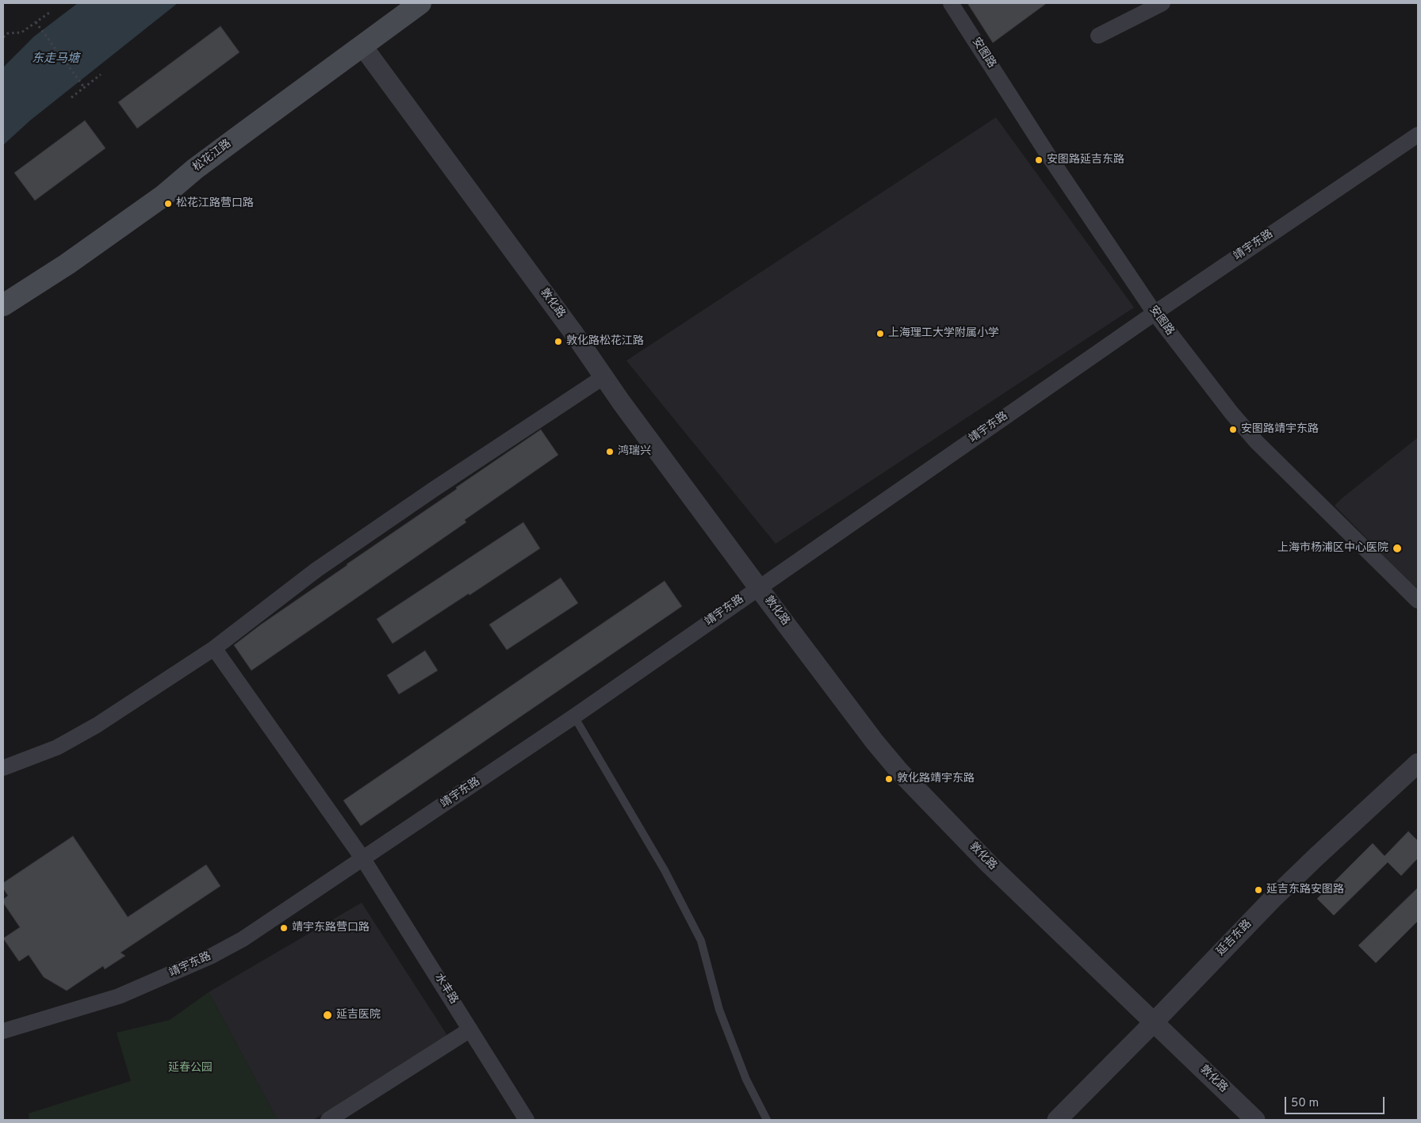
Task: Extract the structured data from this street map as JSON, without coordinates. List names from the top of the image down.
{
  "streets": {
    "main road": ["松花江路"],
    "street": [
      "安图路",
      "靖宇东路",
      "敦化路",
      "延吉东路",
      "水丰路"
    ]
  },
  "crossings": [
    ["安图路", "靖宇东路"],
    ["松花江路", "敦化路"],
    ["靖宇东路", "敦化路"],
    ["靖宇东路", "水丰路"],
    ["敦化路", "延吉东路"]
  ],
  "water": ["东走马塘"],
  "parks": ["延春公园"],
  "places": [
    "安图路延吉东路",
    "松花江路营口路",
    "上海理工大学附属小学",
    "敦化路松花江路",
    "安图路靖宇东路",
    "鸿瑞兴",
    "上海市杨浦区中心医院",
    "敦化路靖宇东路",
    "延吉东路安图路",
    "靖宇东路营口路",
    "延吉医院"
  ],
  "scale_bar": "50 m"
}
